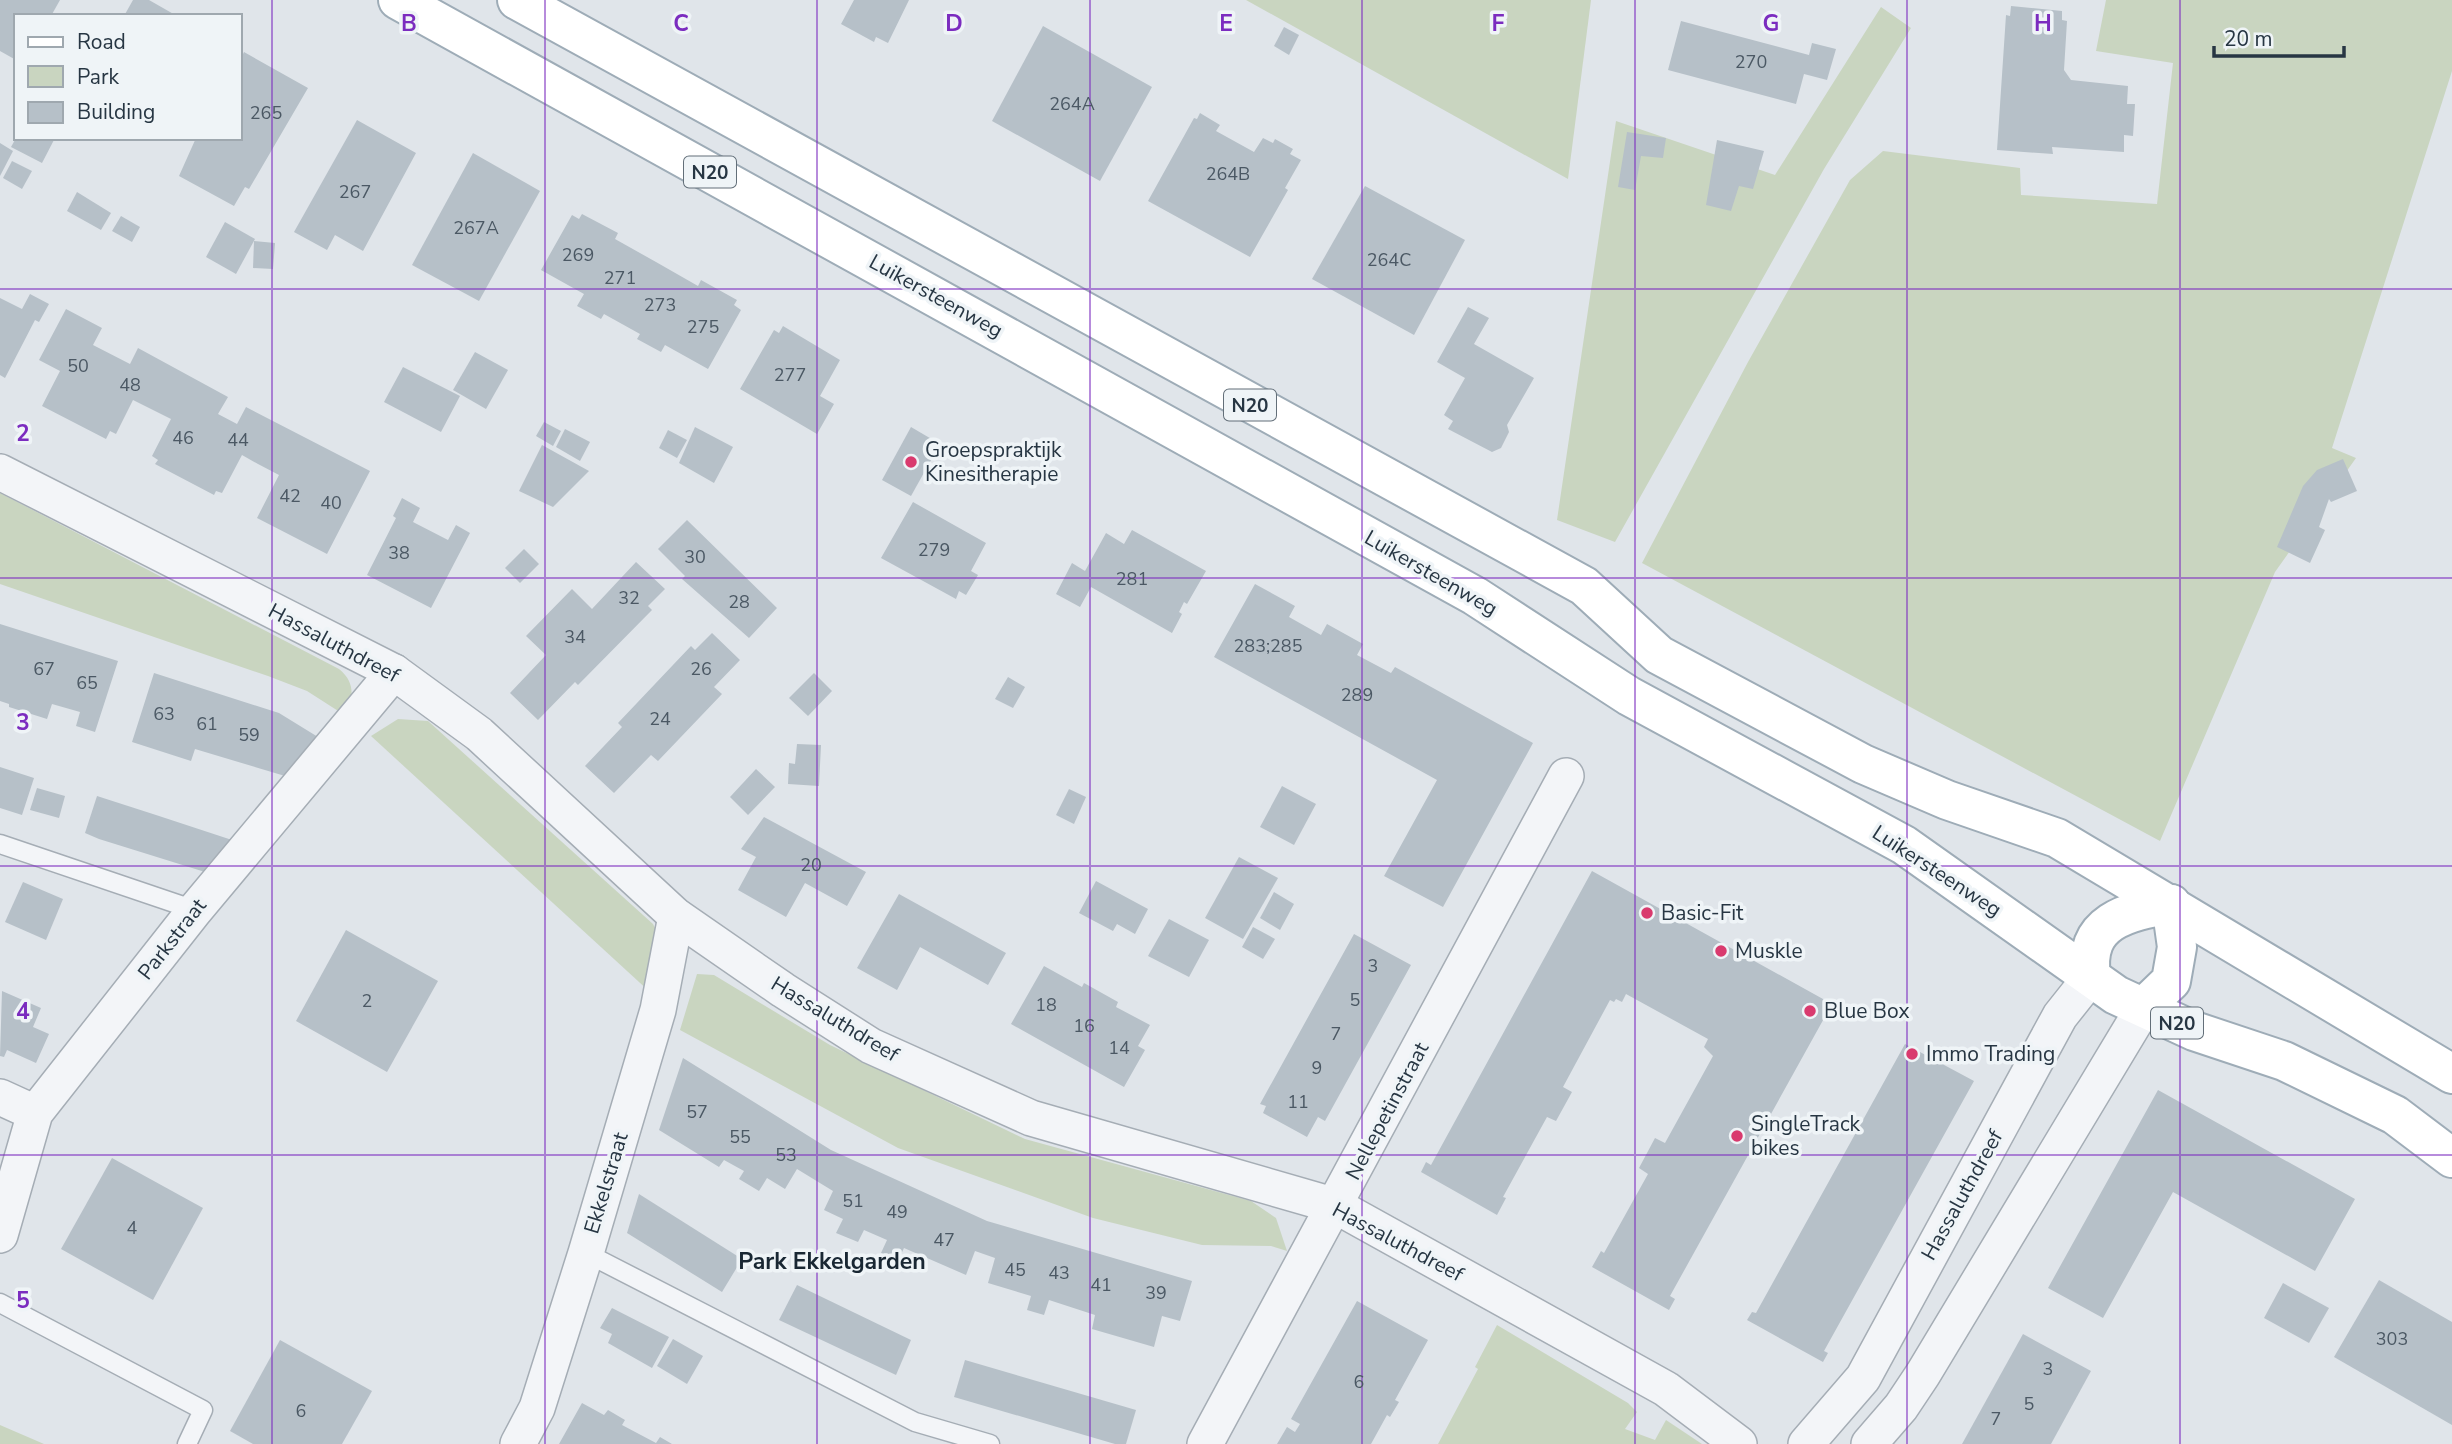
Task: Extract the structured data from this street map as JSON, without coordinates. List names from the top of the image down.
{
  "streets": {
    "main road": ["N20", "Luikersteenweg"],
    "street": [
      "Hassaluthdreef",
      "Parkstraat",
      "Nellepetinstraat",
      "Ekkelstraat"
    ]
  },
  "crossings": [
    ["N20", "Luikersteenweg"],
    ["N20", "Hassaluthdreef"],
    ["Luikersteenweg", "Hassaluthdreef"],
    ["Hassaluthdreef", "Parkstraat"],
    ["Hassaluthdreef", "Nellepetinstraat"],
    ["Hassaluthdreef", "Ekkelstraat"]
  ],
  "districts": ["Park Ekkelgarden"],
  "places": [
    "Groepspraktijk Kinesitherapie",
    "Basic-Fit",
    "Muskle",
    "Blue Box",
    "Immo Trading",
    "SingleTrack bikes"
  ],
  "house_numbers": [
    "270",
    "264A",
    "265",
    "264B",
    "267",
    "267A",
    "269",
    "264C",
    "271",
    "273",
    "275",
    "50",
    "277",
    "48",
    "46",
    "44",
    "42",
    "40",
    "279",
    "38",
    "30",
    "281",
    "32",
    "28",
    "34",
    "283;285",
    "67",
    "26",
    "65",
    "289",
    "63",
    "24",
    "61",
    "59",
    "20",
    "3",
    "5",
    "2",
    "18",
    "16",
    "7",
    "14",
    "9",
    "11",
    "57",
    "55",
    "53",
    "51",
    "49",
    "4",
    "47",
    "45",
    "43",
    "41",
    "39",
    "303",
    "3",
    "6",
    "5",
    "6",
    "7"
  ],
  "legend": ["Road", "Park", "Building"],
  "scale_bar": "20 m",
  "grid": {
    "columns": [
      "B",
      "C",
      "D",
      "E",
      "F",
      "G",
      "H"
    ],
    "rows": [
      "2",
      "3",
      "4",
      "5"
    ]
  }
}
